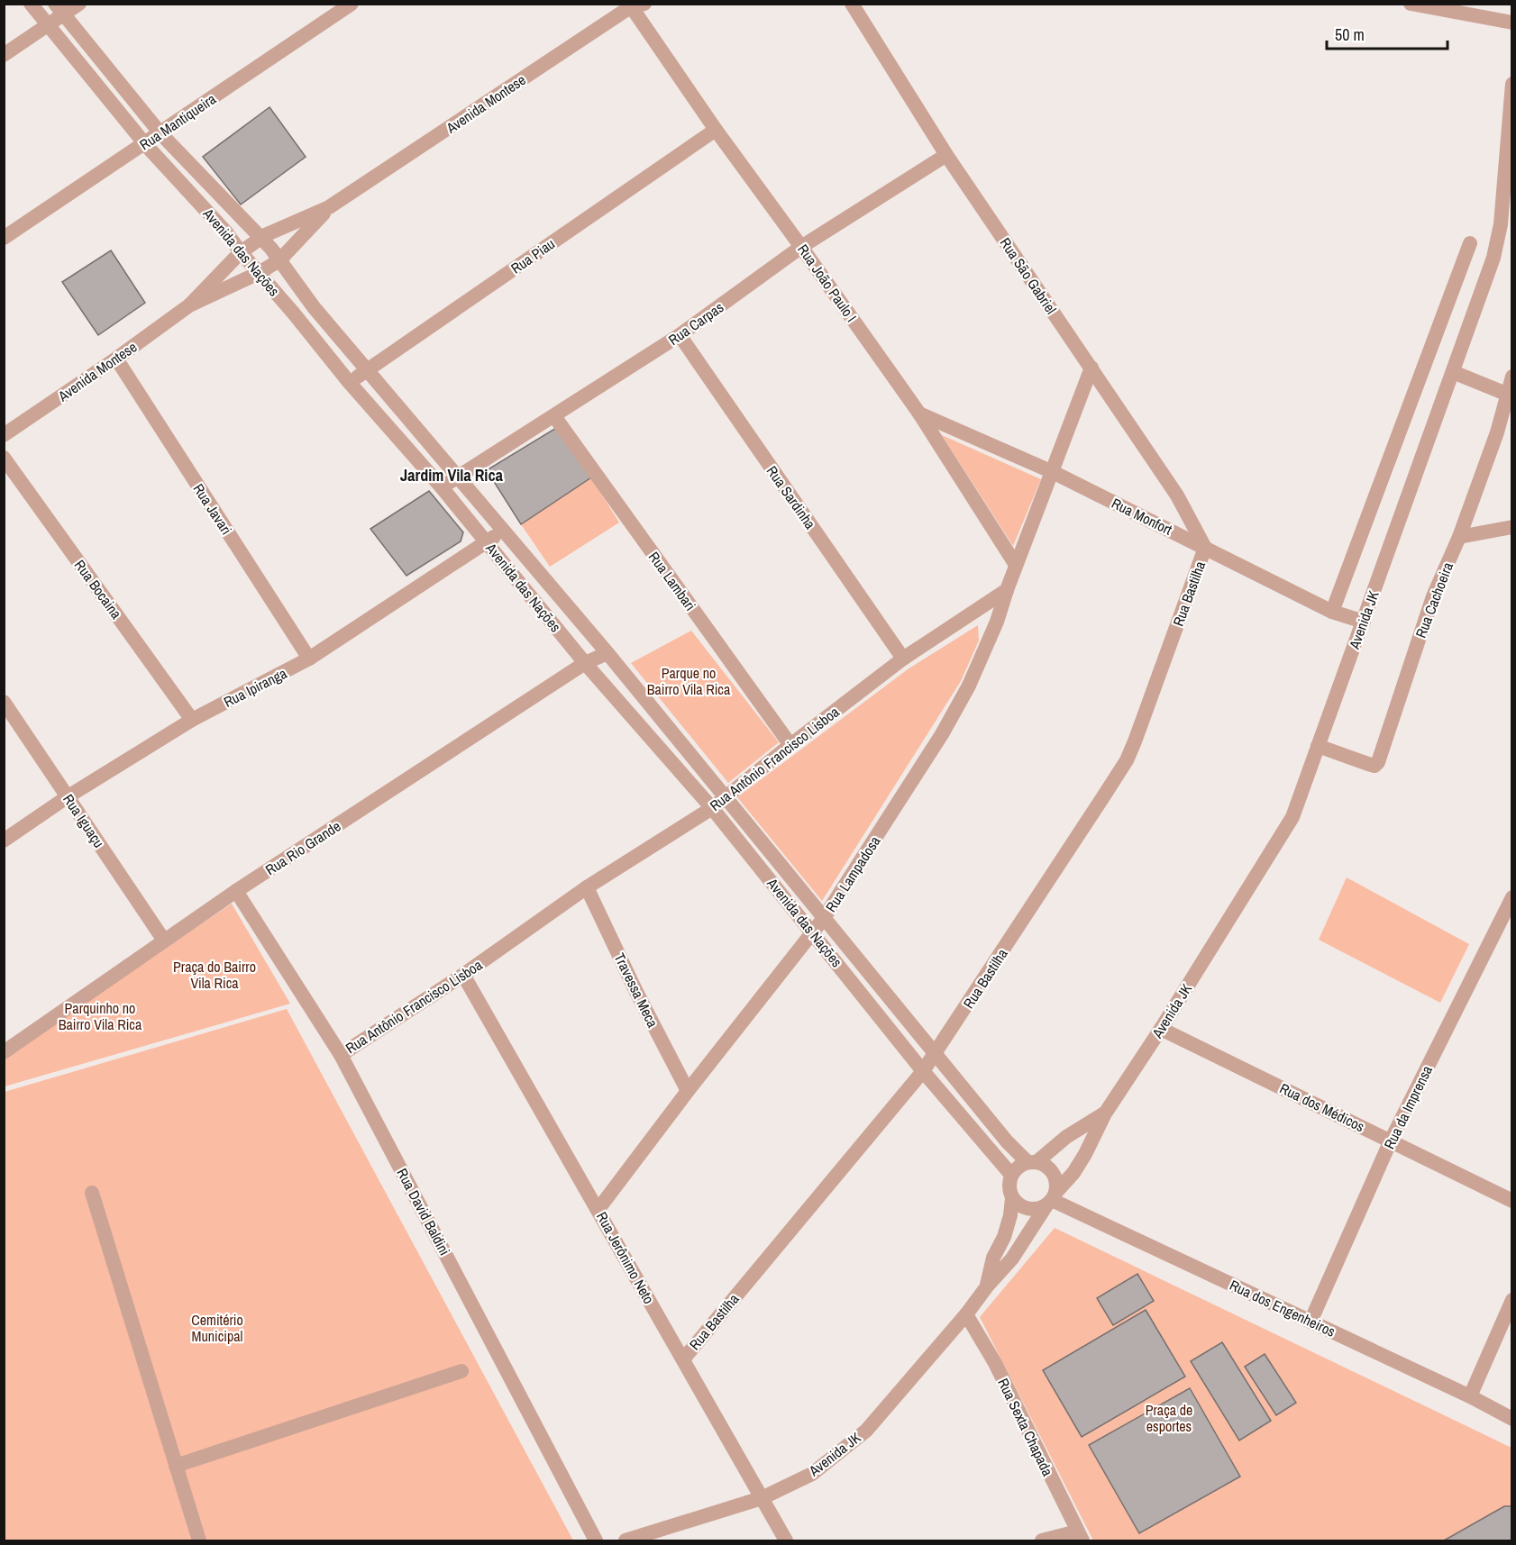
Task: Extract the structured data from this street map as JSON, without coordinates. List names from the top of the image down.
{
  "streets": {
    "street": [
      "Avenida Montese",
      "Rua Mantiqueira",
      "Avenida das Nações",
      "Rua Piau",
      "Rua São Gabriel",
      "Rua João Paulo I",
      "Rua Carpas",
      "Rua Sardinha",
      "Rua Javari",
      "Rua Monfort",
      "Rua Lambari",
      "Rua Bocaina",
      "Rua Bastilha",
      "Rua Cachoeira",
      "Avenida JK",
      "Rua Ipiranga",
      "Rua Antônio Francisco Lisboa",
      "Rua Iguaçu",
      "Rua Rio Grande",
      "Rua Lampadosa",
      "Travessa Meca",
      "Rua dos Médicos",
      "Rua da Imprensa",
      "Rua David Baldini",
      "Rua Jerônimo Neto",
      "Rua dos Engenheiros",
      "Rua Sexta Chapada"
    ]
  },
  "crossings": [
    ["Avenida Montese", "Avenida das Nações"],
    ["Avenida Montese", "Rua João Paulo I"],
    ["Avenida Montese", "Rua Javari"],
    ["Rua Mantiqueira", "Avenida das Nações"],
    ["Avenida das Nações", "Rua Piau"],
    ["Avenida das Nações", "Rua Carpas"],
    ["Avenida das Nações", "Rua Bastilha"],
    ["Avenida das Nações", "Avenida JK"],
    ["Avenida das Nações", "Rua Ipiranga"],
    ["Avenida das Nações", "Rua Antônio Francisco Lisboa"],
    ["Avenida das Nações", "Rua Rio Grande"],
    ["Avenida das Nações", "Rua Lampadosa"],
    ["Avenida das Nações", "Rua dos Engenheiros"],
    ["Rua Piau", "Rua João Paulo I"],
    ["Rua São Gabriel", "Rua Carpas"],
    ["Rua São Gabriel", "Rua Monfort"],
    ["Rua São Gabriel", "Rua Bastilha"],
    ["Rua João Paulo I", "Rua Carpas"],
    ["Rua João Paulo I", "Rua Monfort"],
    ["Rua Carpas", "Rua Sardinha"],
    ["Rua Carpas", "Rua Lambari"],
    ["Rua Sardinha", "Rua Antônio Francisco Lisboa"],
    ["Rua Javari", "Rua Ipiranga"],
    ["Rua Monfort", "Rua Bastilha"],
    ["Rua Monfort", "Avenida JK"],
    ["Rua Lambari", "Rua Antônio Francisco Lisboa"],
    ["Rua Bocaina", "Rua Ipiranga"],
    ["Rua Bastilha", "Rua Jerônimo Neto"],
    ["Rua Cachoeira", "Avenida JK"],
    ["Avenida JK", "Rua dos Médicos"],
    ["Avenida JK", "Rua Jerônimo Neto"],
    ["Avenida JK", "Rua dos Engenheiros"],
    ["Avenida JK", "Rua Sexta Chapada"],
    ["Rua Ipiranga", "Rua Iguaçu"],
    ["Rua Antônio Francisco Lisboa", "Rua Lampadosa"],
    ["Rua Antônio Francisco Lisboa", "Travessa Meca"],
    ["Rua Antônio Francisco Lisboa", "Rua David Baldini"],
    ["Rua Antônio Francisco Lisboa", "Rua Jerônimo Neto"],
    ["Rua Iguaçu", "Rua Rio Grande"],
    ["Rua Rio Grande", "Rua David Baldini"],
    ["Rua Lampadosa", "Travessa Meca"],
    ["Rua Lampadosa", "Rua Jerônimo Neto"],
    ["Rua dos Médicos", "Rua da Imprensa"],
    ["Rua da Imprensa", "Rua dos Engenheiros"]
  ],
  "districts": ["Jardim Vila Rica"],
  "parks": [
    "Parque no Bairro Vila Rica",
    "Praça do Bairro Vila Rica",
    "Parquinho no Bairro Vila Rica",
    "Cemitério Municipal",
    "Praça de esportes"
  ],
  "scale_bar": "50 m"
}
